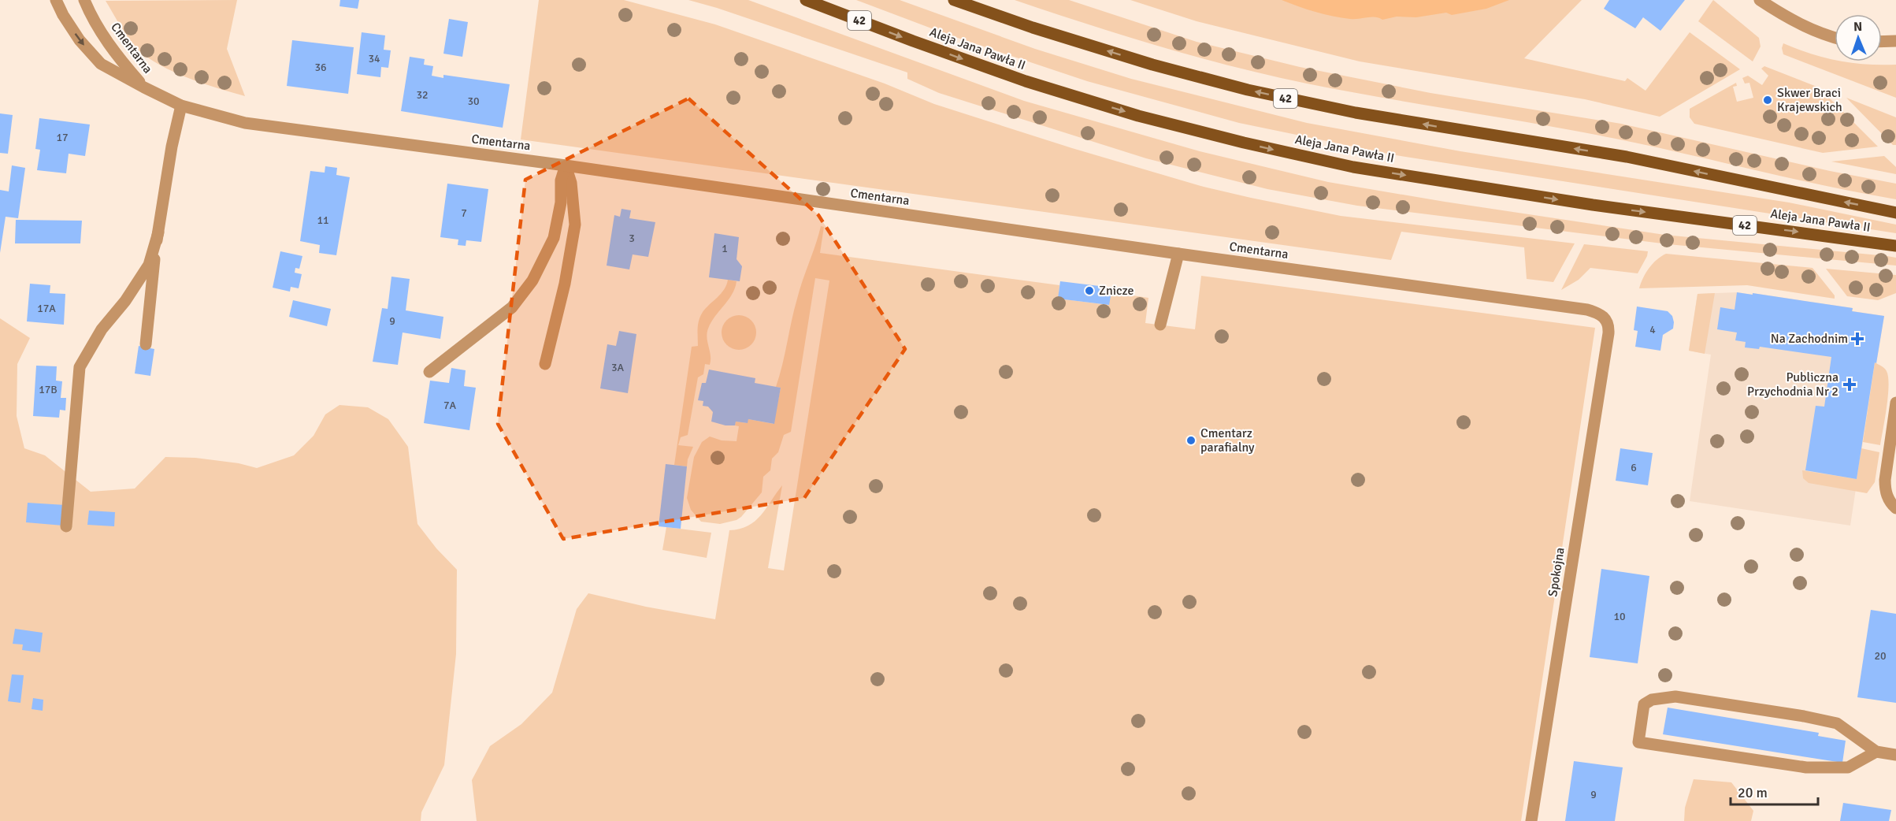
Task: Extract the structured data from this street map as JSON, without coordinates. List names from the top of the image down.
{
  "streets": {
    "main road": ["42", "Aleja Jana Pawła II"],
    "street": ["Cmentarna", "Spokojna"]
  },
  "crossings": [
    ["Cmentarna", "Spokojna"]
  ],
  "places": {
    "other": ["Skwer Braci Krajewskich", "Znicze", "Cmentarz parafialny"],
    "health": ["Na Zachodnim", "Publiczna Przychodnia Nr 2"]
  },
  "house_numbers": [
    "34",
    "36",
    "32",
    "30",
    "17",
    "7",
    "11",
    "3",
    "1",
    "17A",
    "9",
    "4",
    "3A",
    "17B",
    "7A",
    "6",
    "10",
    "20",
    "9"
  ],
  "scale_bar": "20 m",
  "north": "top"
}
